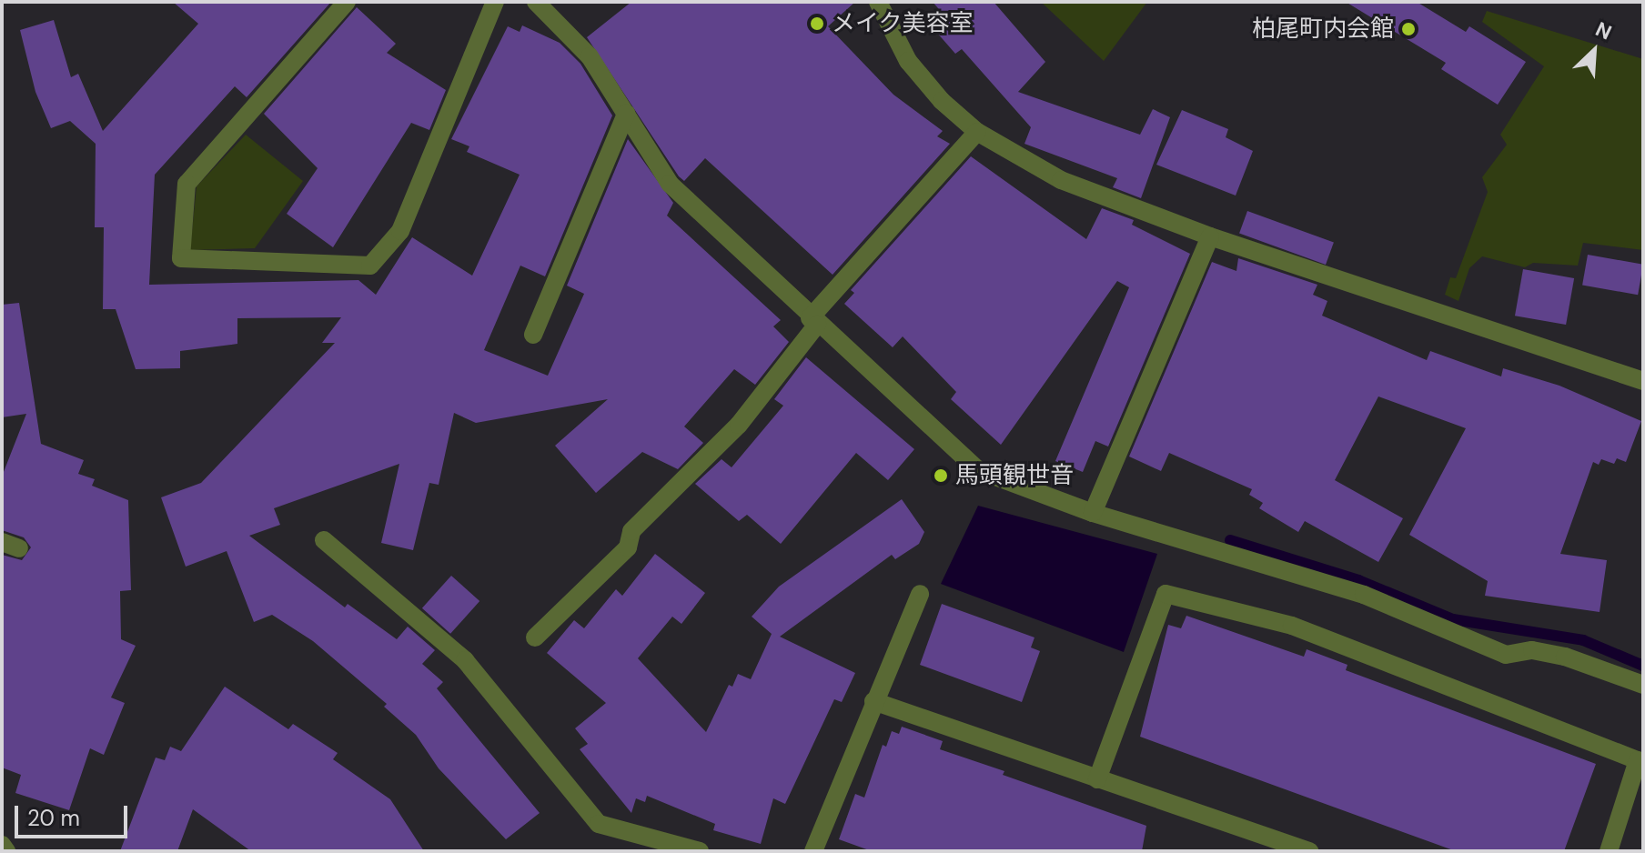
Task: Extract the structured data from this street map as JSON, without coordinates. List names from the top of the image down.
{
  "places": ["メイク美容室", "柏尾町内会館", "馬頭観世音"],
  "scale_bar": "20 m",
  "north": "top right"
}
